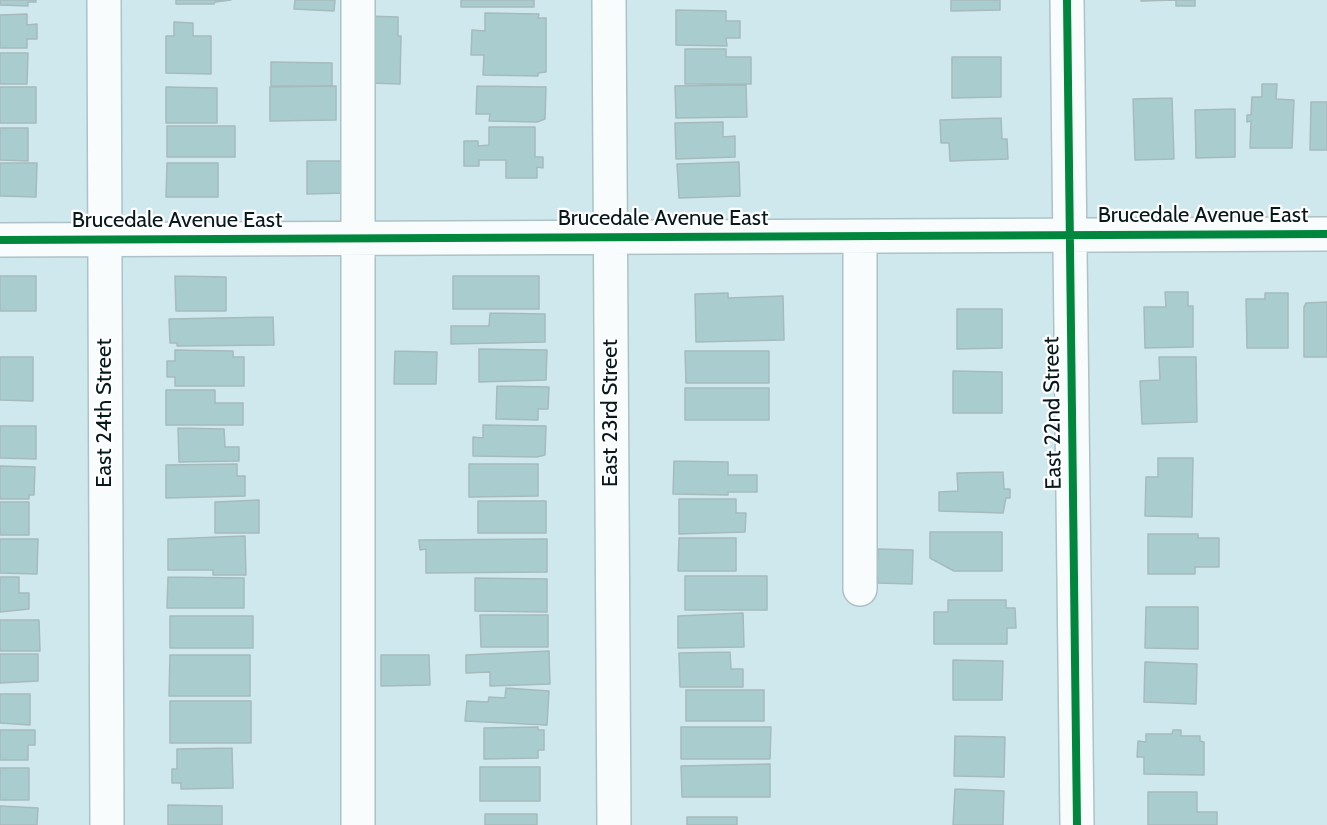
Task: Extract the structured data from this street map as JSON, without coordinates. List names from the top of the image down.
{
  "streets": {
    "street": [
      "Brucedale Avenue East",
      "East 24th Street",
      "East 23rd Street",
      "East 22nd Street"
    ]
  },
  "crossings": [
    ["Brucedale Avenue East", "East 24th Street"],
    ["Brucedale Avenue East", "East 23rd Street"],
    ["Brucedale Avenue East", "East 22nd Street"]
  ]
}
